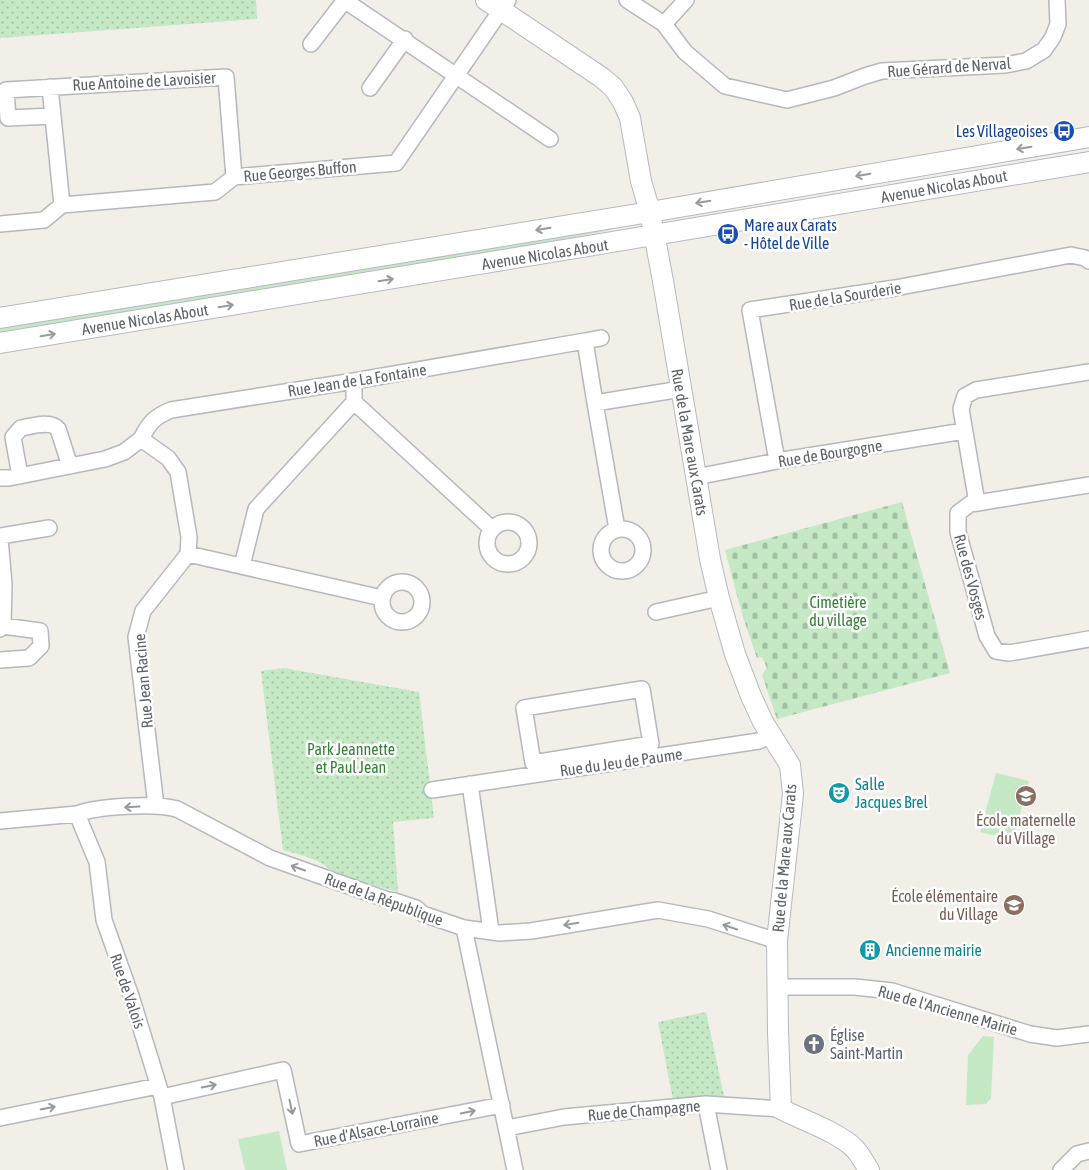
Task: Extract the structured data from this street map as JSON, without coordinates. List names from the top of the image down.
{
  "streets": {
    "main road": ["Avenue Nicolas About", "Rue de la Mare aux Carats"],
    "street": [
      "Rue Gérard de Nerval",
      "Rue Antoine de Lavoisier",
      "Rue Georges Buffon",
      "Rue de la Sourderie",
      "Rue Jean de La Fontaine",
      "Rue de Bourgogne",
      "Rue des Vosges",
      "Rue Jean Racine",
      "Rue du Jeu de Paume",
      "Rue de la République",
      "Rue de Valois",
      "Rue de l'Ancienne Mairie",
      "Rue de Champagne",
      "Rue d'Alsace-Lorraine"
    ]
  },
  "crossings": [
    ["Rue Antoine de Lavoisier", "Rue Georges Buffon"],
    ["Rue Georges Buffon", "Rue de la Mare aux Carats"],
    ["Avenue Nicolas About", "Rue de la Mare aux Carats"],
    ["Rue de la Sourderie", "Rue de Bourgogne"],
    ["Rue de la Mare aux Carats", "Rue de Bourgogne"],
    ["Rue de la Mare aux Carats", "Rue du Jeu de Paume"],
    ["Rue de la Mare aux Carats", "Rue de la République"],
    ["Rue de la Mare aux Carats", "Rue de l'Ancienne Mairie"],
    ["Rue de la Mare aux Carats", "Rue de Champagne"],
    ["Rue Jean Racine", "Rue de la République"],
    ["Rue de la République", "Rue de Valois"],
    ["Rue de Valois", "Rue d'Alsace-Lorraine"]
  ],
  "one_way": ["Rue de la République", "Rue d'Alsace-Lorraine"],
  "parks": ["Cimetière du village", "Park Jeannette et Paul Jean"],
  "places": {
    "bus stop": ["Les Villageoises", "Mare aux Carats - Hôtel de Ville"],
    "theatre": ["Salle Jacques Brel"],
    "school or university": ["École maternelle du Village", "École élémentaire du Village"],
    "building": ["Ancienne mairie"],
    "church": ["Église Saint-Martin"]
  }
}
